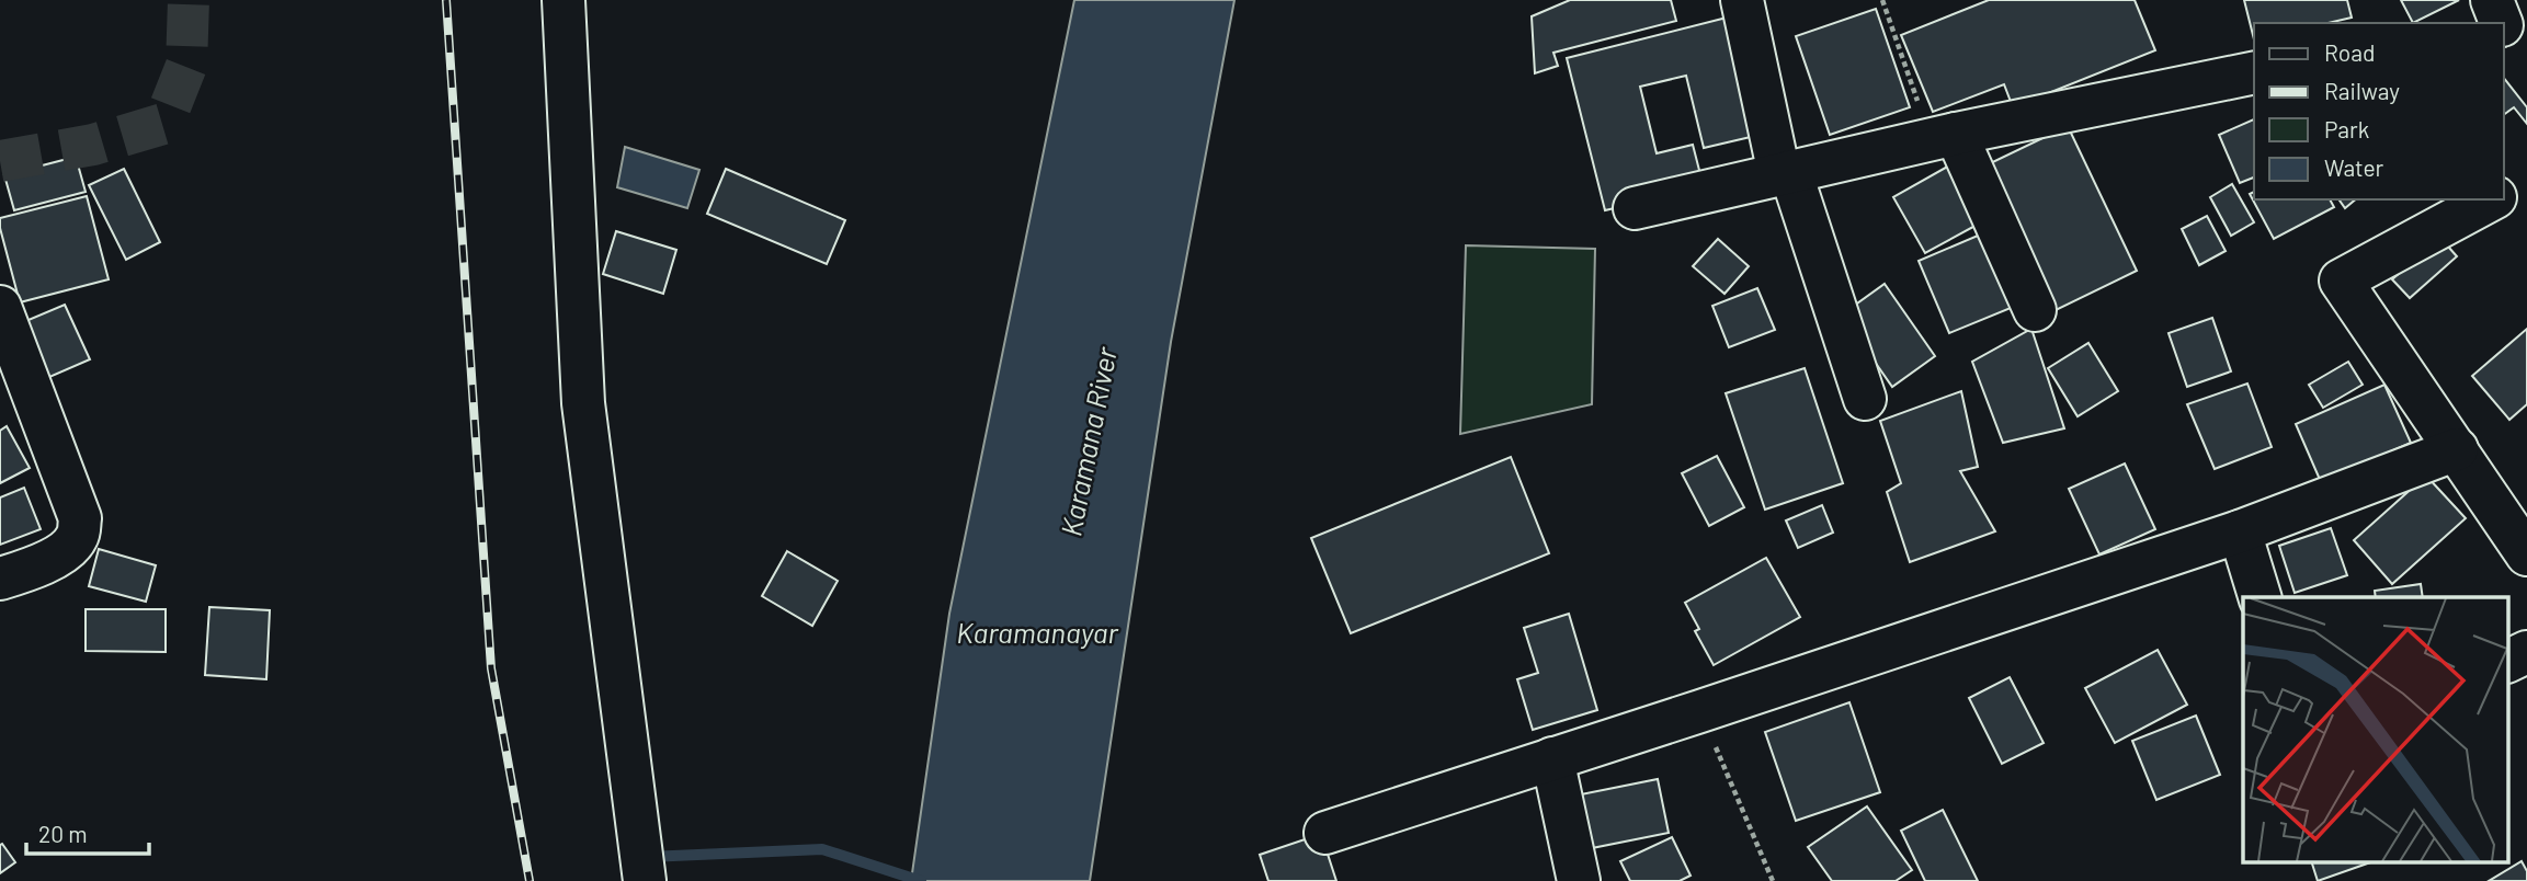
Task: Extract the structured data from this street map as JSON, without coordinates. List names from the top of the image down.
{
  "water": ["Karamana River", "Karamanayar"],
  "legend": [
    "Road",
    "Railway",
    "Park",
    "Water"
  ],
  "scale_bar": "20 m"
}
